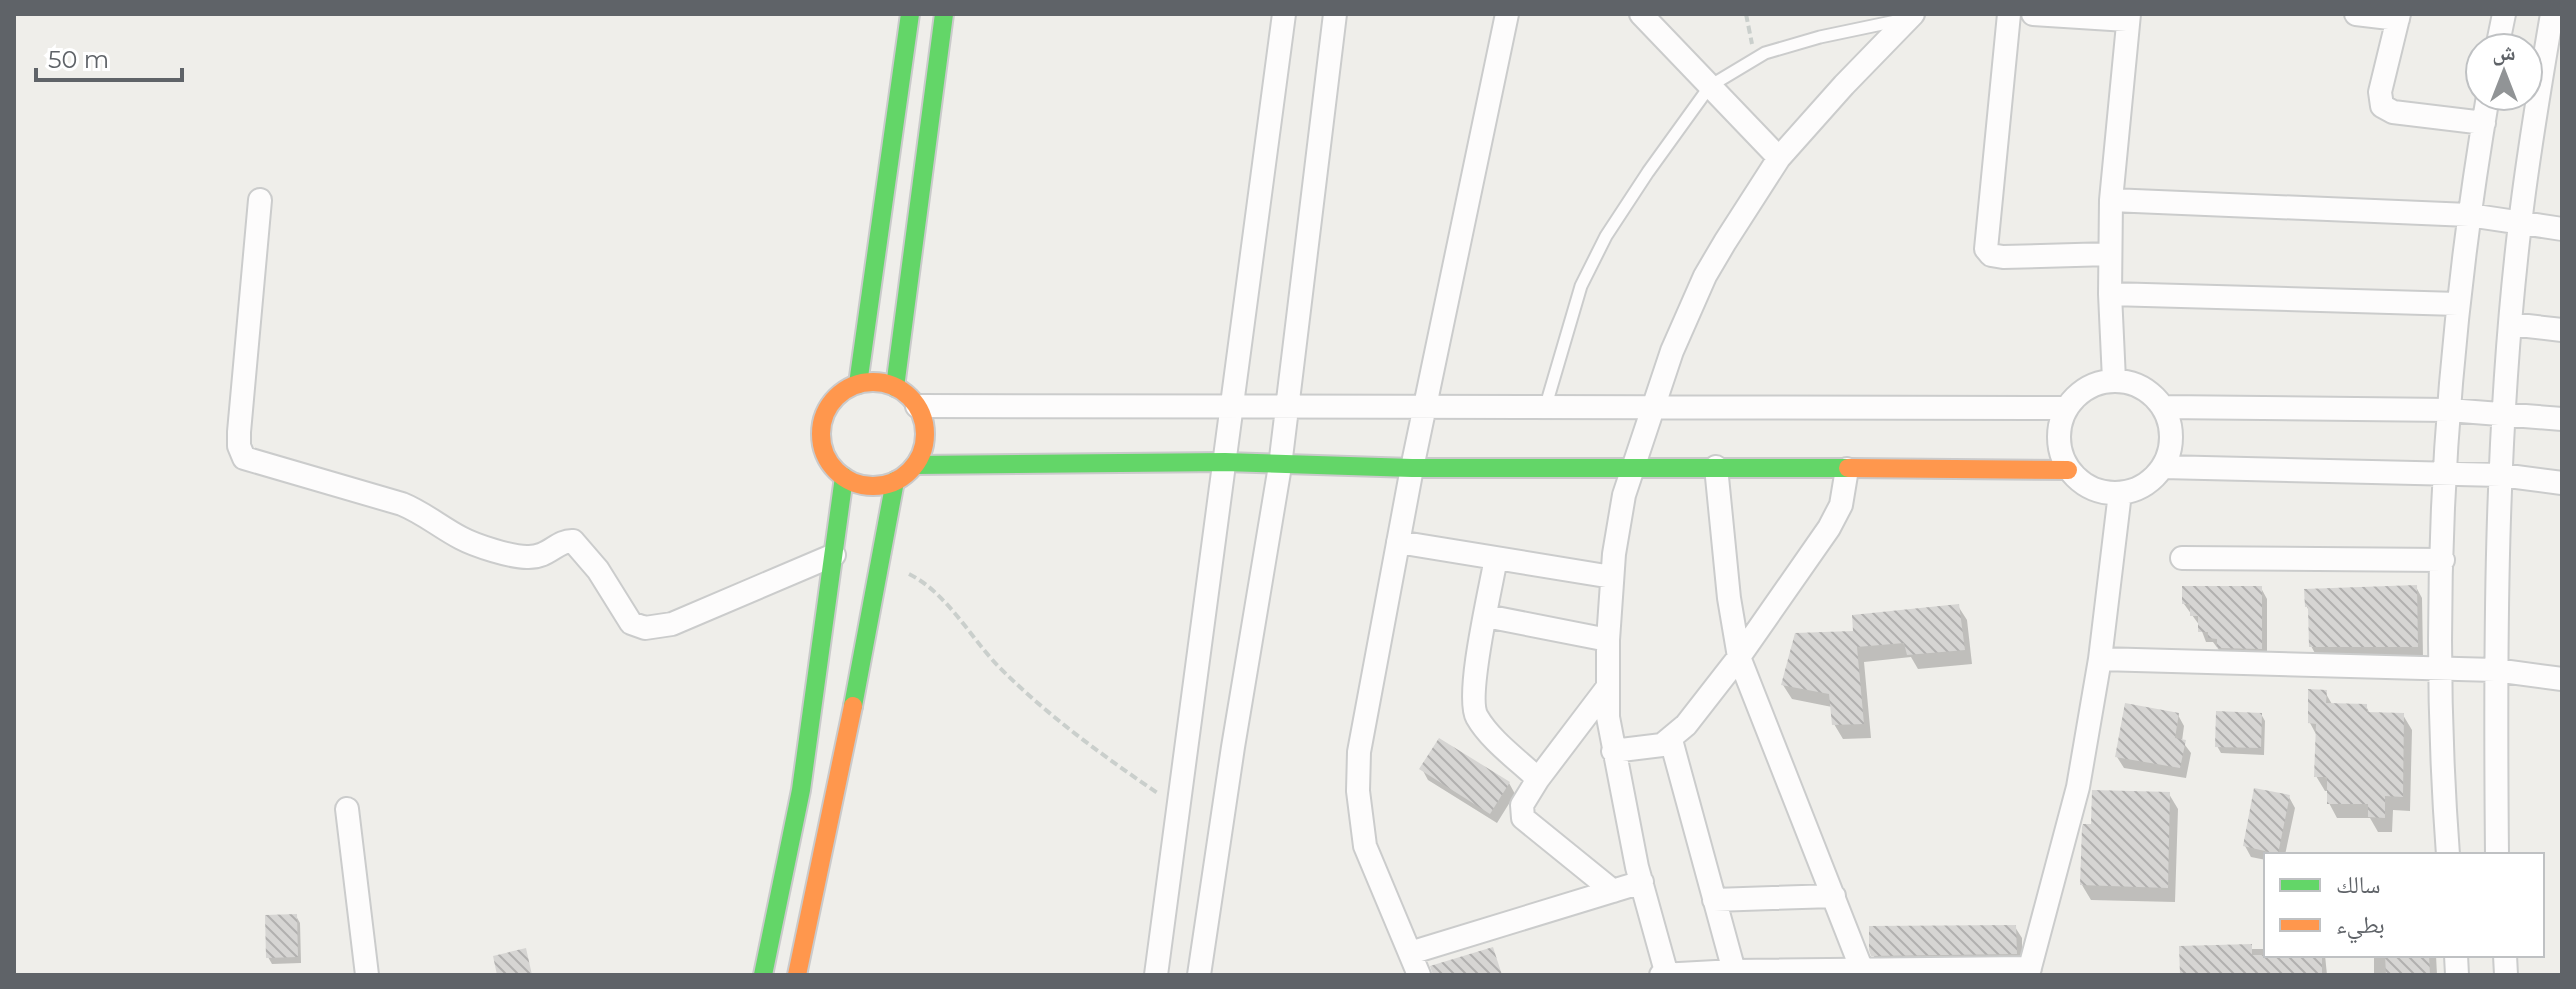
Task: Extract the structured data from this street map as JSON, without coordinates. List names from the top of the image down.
{
  "legend": ["سالك", "بطيء"],
  "scale_bar": "50 m",
  "north": "top"
}
